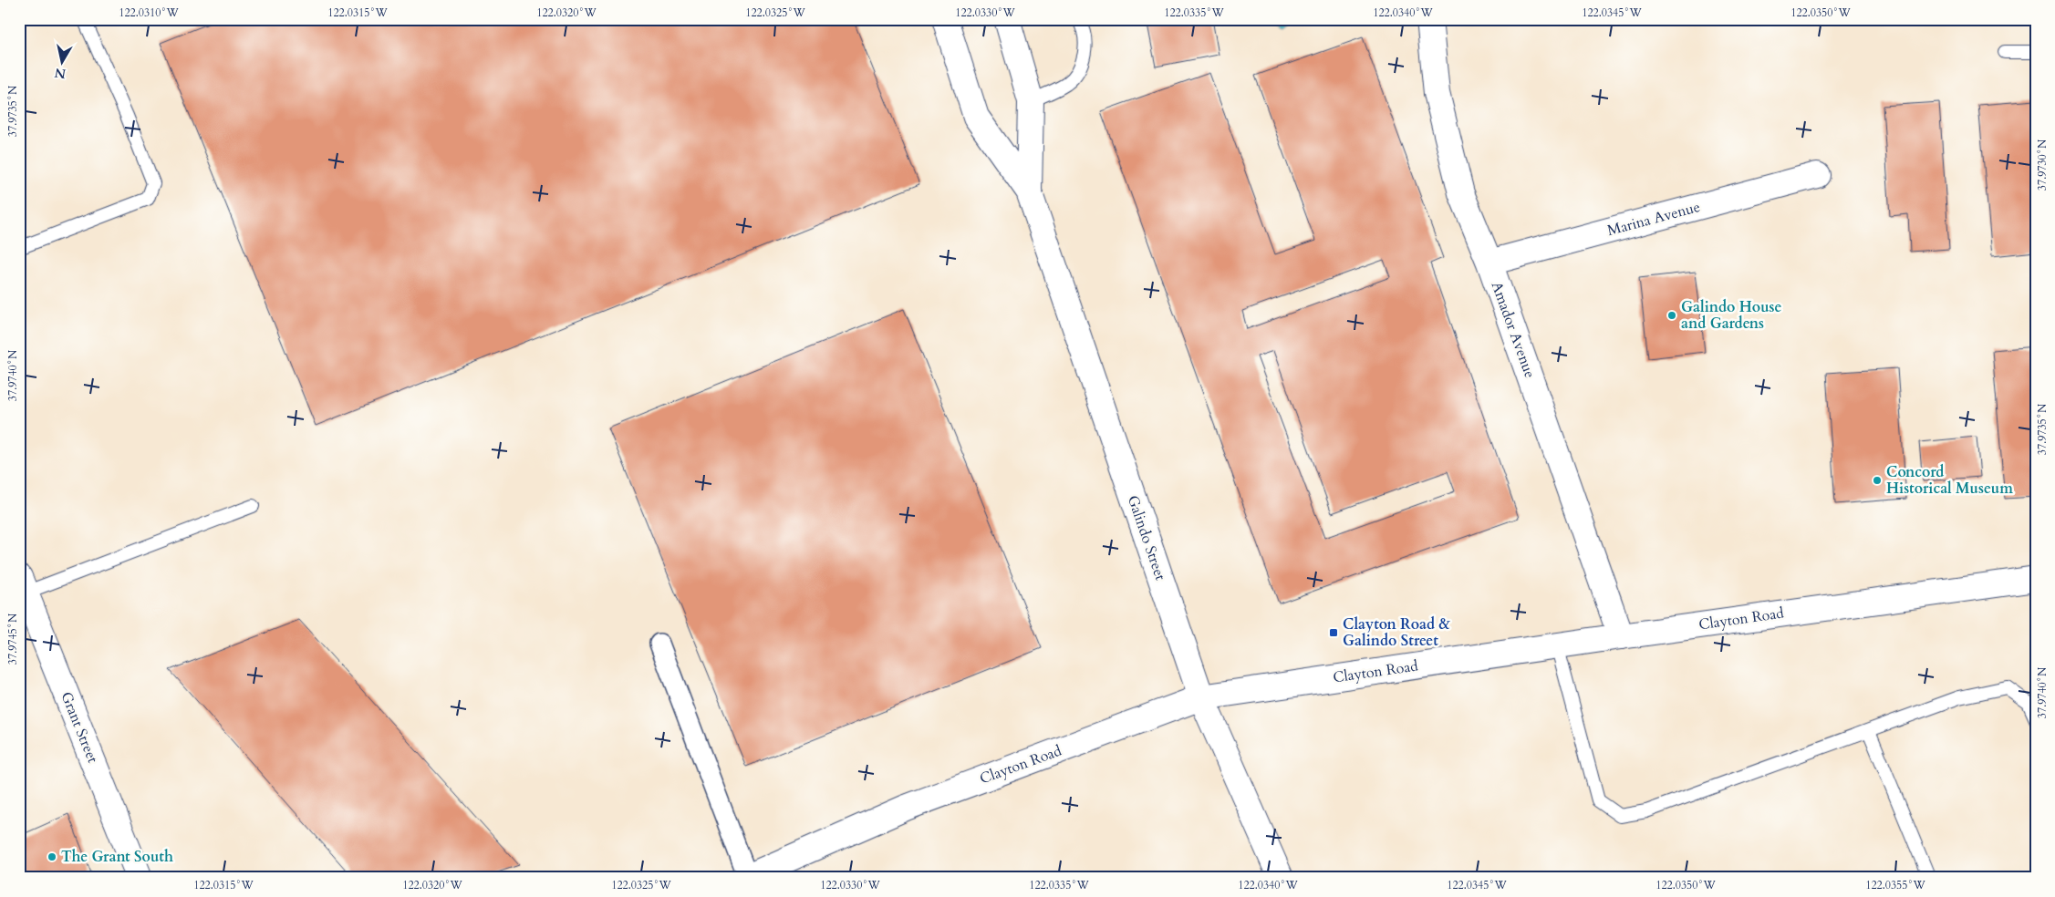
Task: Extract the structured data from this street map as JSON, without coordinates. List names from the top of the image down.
{
  "streets": {
    "main road": [
      "Marina Avenue",
      "Amador Avenue",
      "Galindo Street",
      "Clayton Road",
      "Grant Street"
    ]
  },
  "crossings": [
    ["Marina Avenue", "Amador Avenue"],
    ["Amador Avenue", "Clayton Road"],
    ["Galindo Street", "Clayton Road"]
  ],
  "places": {
    "other": ["Galindo House and Gardens", "Concord Historical Museum", "The Grant South"],
    "transit": ["Clayton Road & Galindo Street"]
  },
  "north": "bottom",
  "coordinates": [
    "122.0310°W",
    "122.0315°W",
    "122.0320°W",
    "122.0325°W",
    "122.0330°W",
    "122.0335°W",
    "122.0340°W",
    "122.0345°W",
    "122.0350°W",
    "37.9735°N",
    "37.9730°N",
    "37.9740°N",
    "37.9745°N",
    "122.0355°W"
  ]
}
